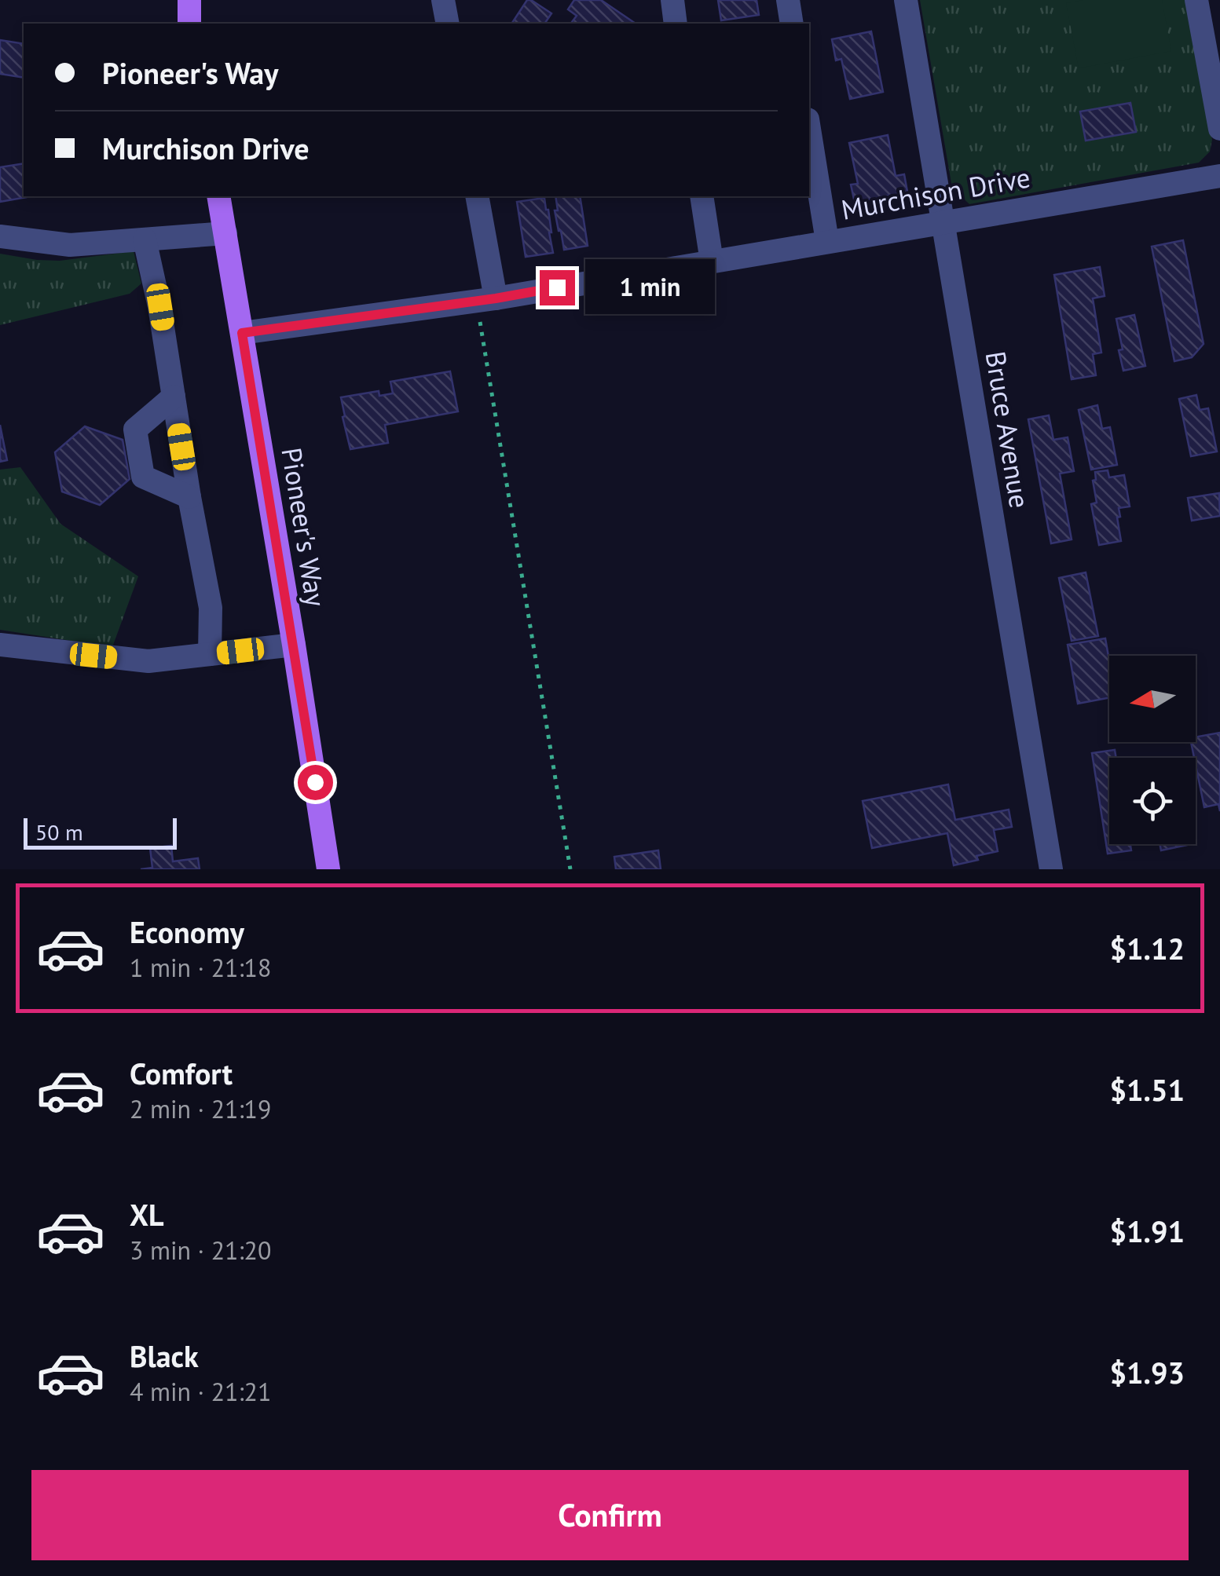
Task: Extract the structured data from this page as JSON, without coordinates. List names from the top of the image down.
{
  "streets": {
    "main road": ["Pioneer's Way"],
    "street": ["Murchison Drive", "Bruce Avenue"]
  },
  "crossings": [
    ["Murchison Drive", "Bruce Avenue"],
    ["Murchison Drive", "Pioneer's Way"]
  ],
  "scale_bar": "50 m",
  "north": "left",
  "page": {
    "banner": ["Pioneer's Way", "Murchison Drive"],
    "bubble": "1 min",
    "scale": "50 m",
    "list": [
      {
        "name": "Economy",
        "note": "1 min · 21:18",
        "value": "$1.12"
      },
      {
        "name": "Comfort",
        "note": "2 min · 21:19",
        "value": "$1.51"
      },
      {
        "name": "XL",
        "note": "3 min · 21:20",
        "value": "$1.91"
      },
      {
        "name": "Black",
        "note": "4 min · 21:21",
        "value": "$1.93"
      }
    ],
    "buttons": "Confirm"
  }
}
